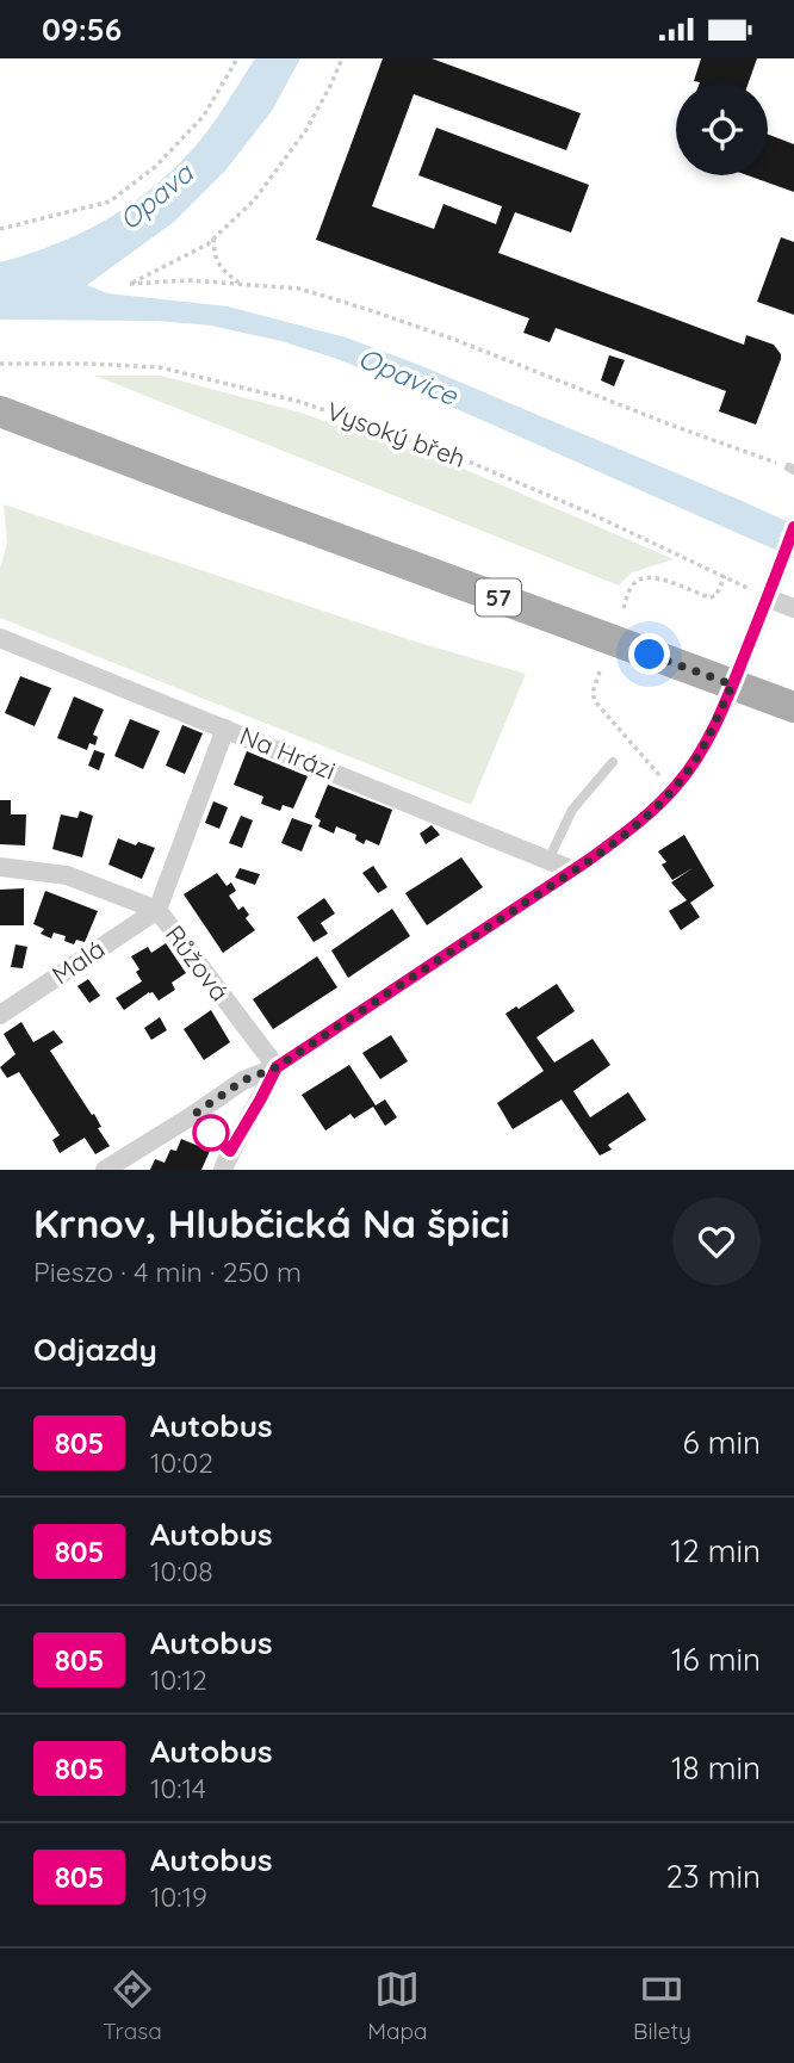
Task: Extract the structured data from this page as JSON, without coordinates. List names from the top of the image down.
{
  "streets": {
    "main road": ["57"],
    "street": ["Na Hrázi", "Malá", "Růžová"],
    "path": ["Vysoký břeh"]
  },
  "crossings": [
    ["Malá", "Růžová"]
  ],
  "water": ["Opava", "Opavice"],
  "lines": ["bus line 805"],
  "page": {
    "status": "09:56",
    "heading": [
      ["Krnov, Hlubčická Na špici", "Pieszo · 4 min · 250 m"],
      "Odjazdy"
    ],
    "list": [
      {
        "mark": "805",
        "name": "Autobus",
        "note": "10:02",
        "value": "6 min"
      },
      {
        "mark": "805",
        "name": "Autobus",
        "note": "10:08",
        "value": "12 min"
      },
      {
        "mark": "805",
        "name": "Autobus",
        "note": "10:12",
        "value": "16 min"
      },
      {
        "mark": "805",
        "name": "Autobus",
        "note": "10:14",
        "value": "18 min"
      },
      {
        "mark": "805",
        "name": "Autobus",
        "note": "10:19",
        "value": "23 min"
      }
    ],
    "tabs": ["Trasa", "Mapa", "Bilety"]
  }
}
